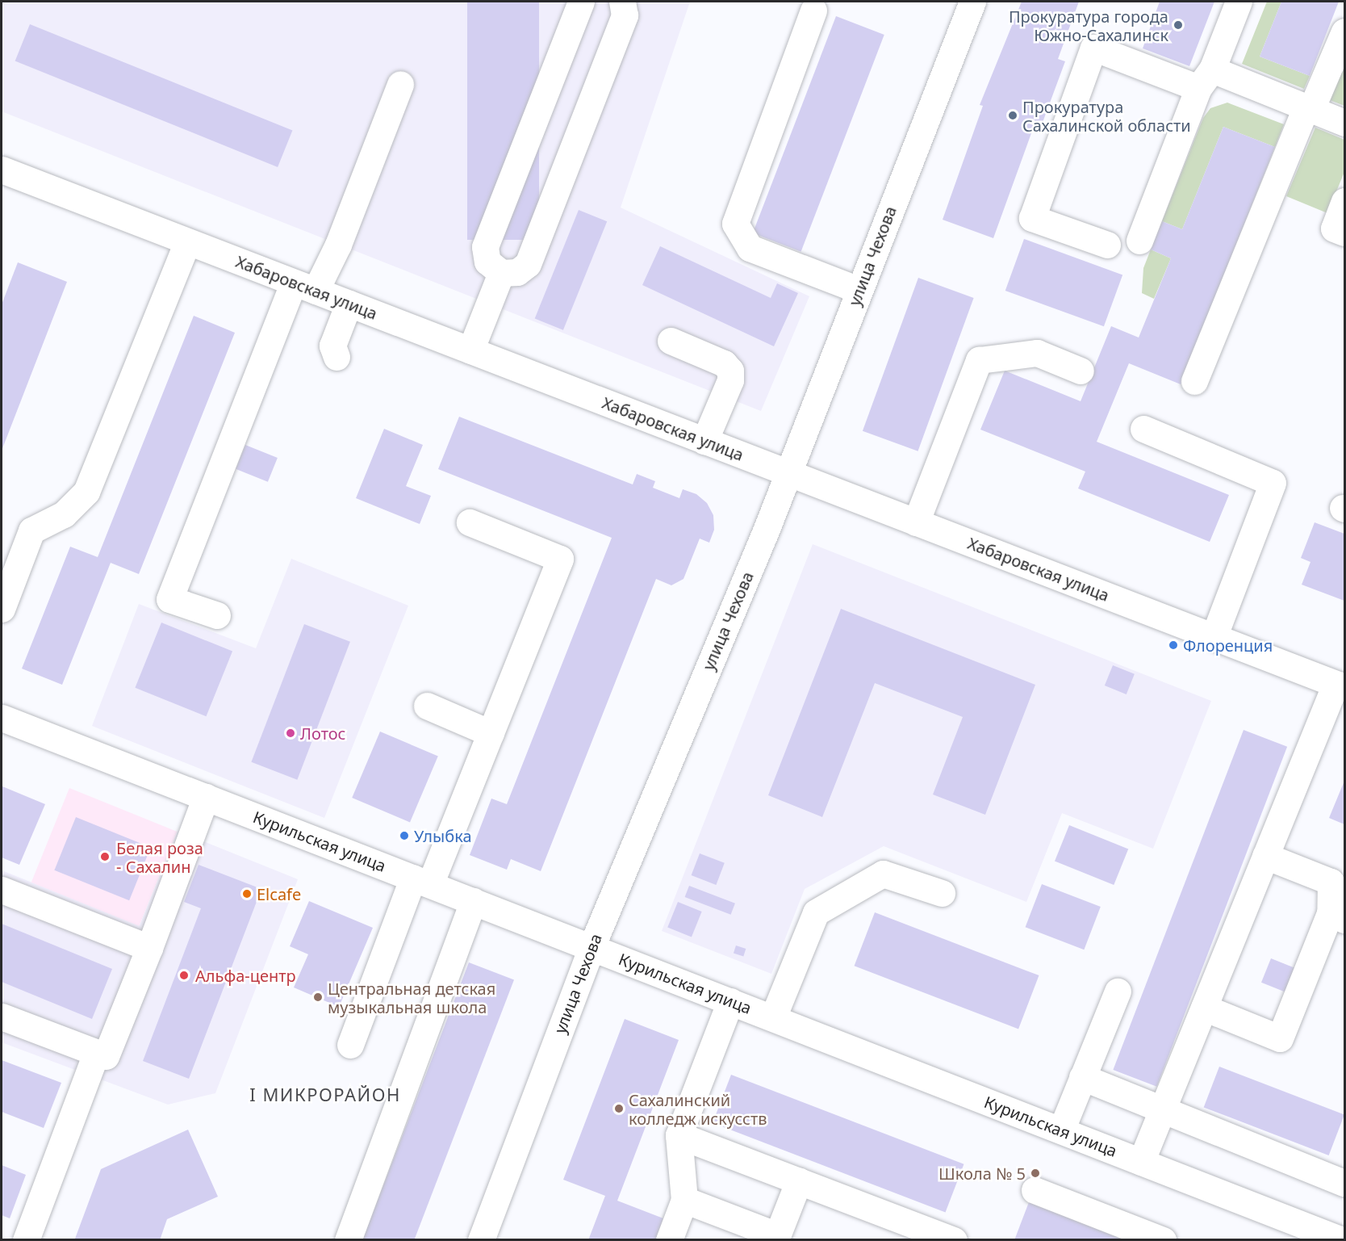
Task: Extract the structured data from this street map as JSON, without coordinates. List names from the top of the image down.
{
  "streets": {
    "street": ["улица Чехова", "Хабаровская улица", "Курильская улица"]
  },
  "crossings": [
    ["улица Чехова", "Хабаровская улица"],
    ["улица Чехова", "Курильская улица"]
  ],
  "districts": ["I МИКРОРАЙОН"],
  "places": [
    "Прокуратура города Южно-Сахалинск",
    "Прокуратура Сахалинской области",
    "Флоренция",
    "Лотос",
    "Улыбка",
    "Белая роза - Сахалин",
    "Elcafe",
    "Альфа-центр",
    "Центральная детская музыкальная школа",
    "Сахалинский колледж искусств",
    "Школа № 5"
  ]
}
